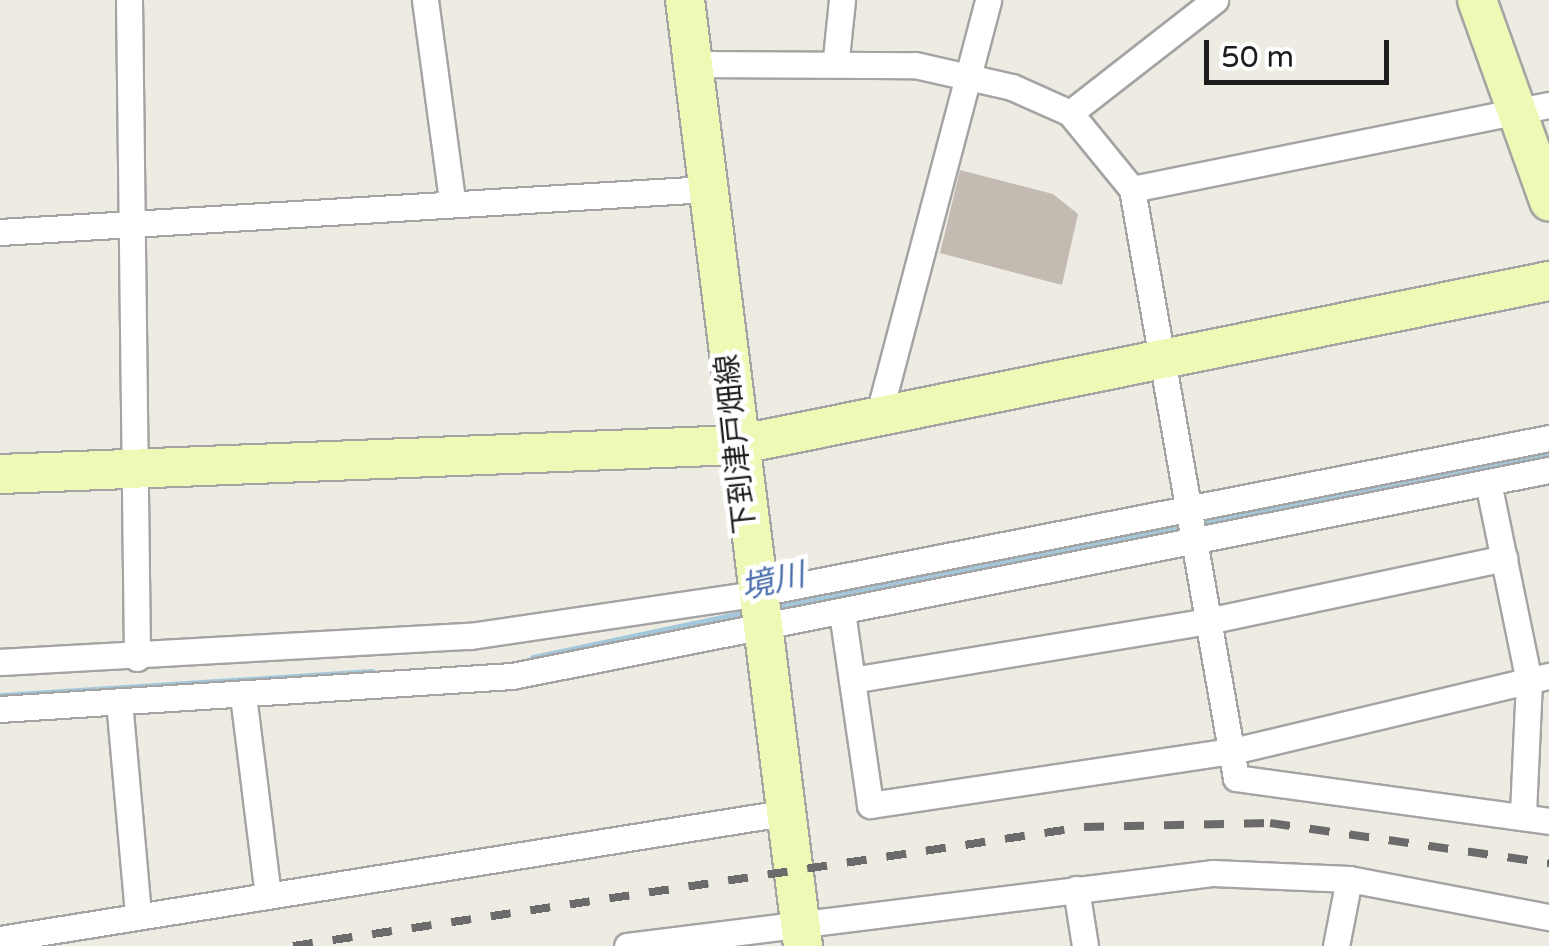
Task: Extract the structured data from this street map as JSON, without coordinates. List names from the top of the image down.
{
  "streets": {
    "street": ["下到津戸畑線"]
  },
  "water": ["境川"],
  "scale_bar": "50 m"
}
